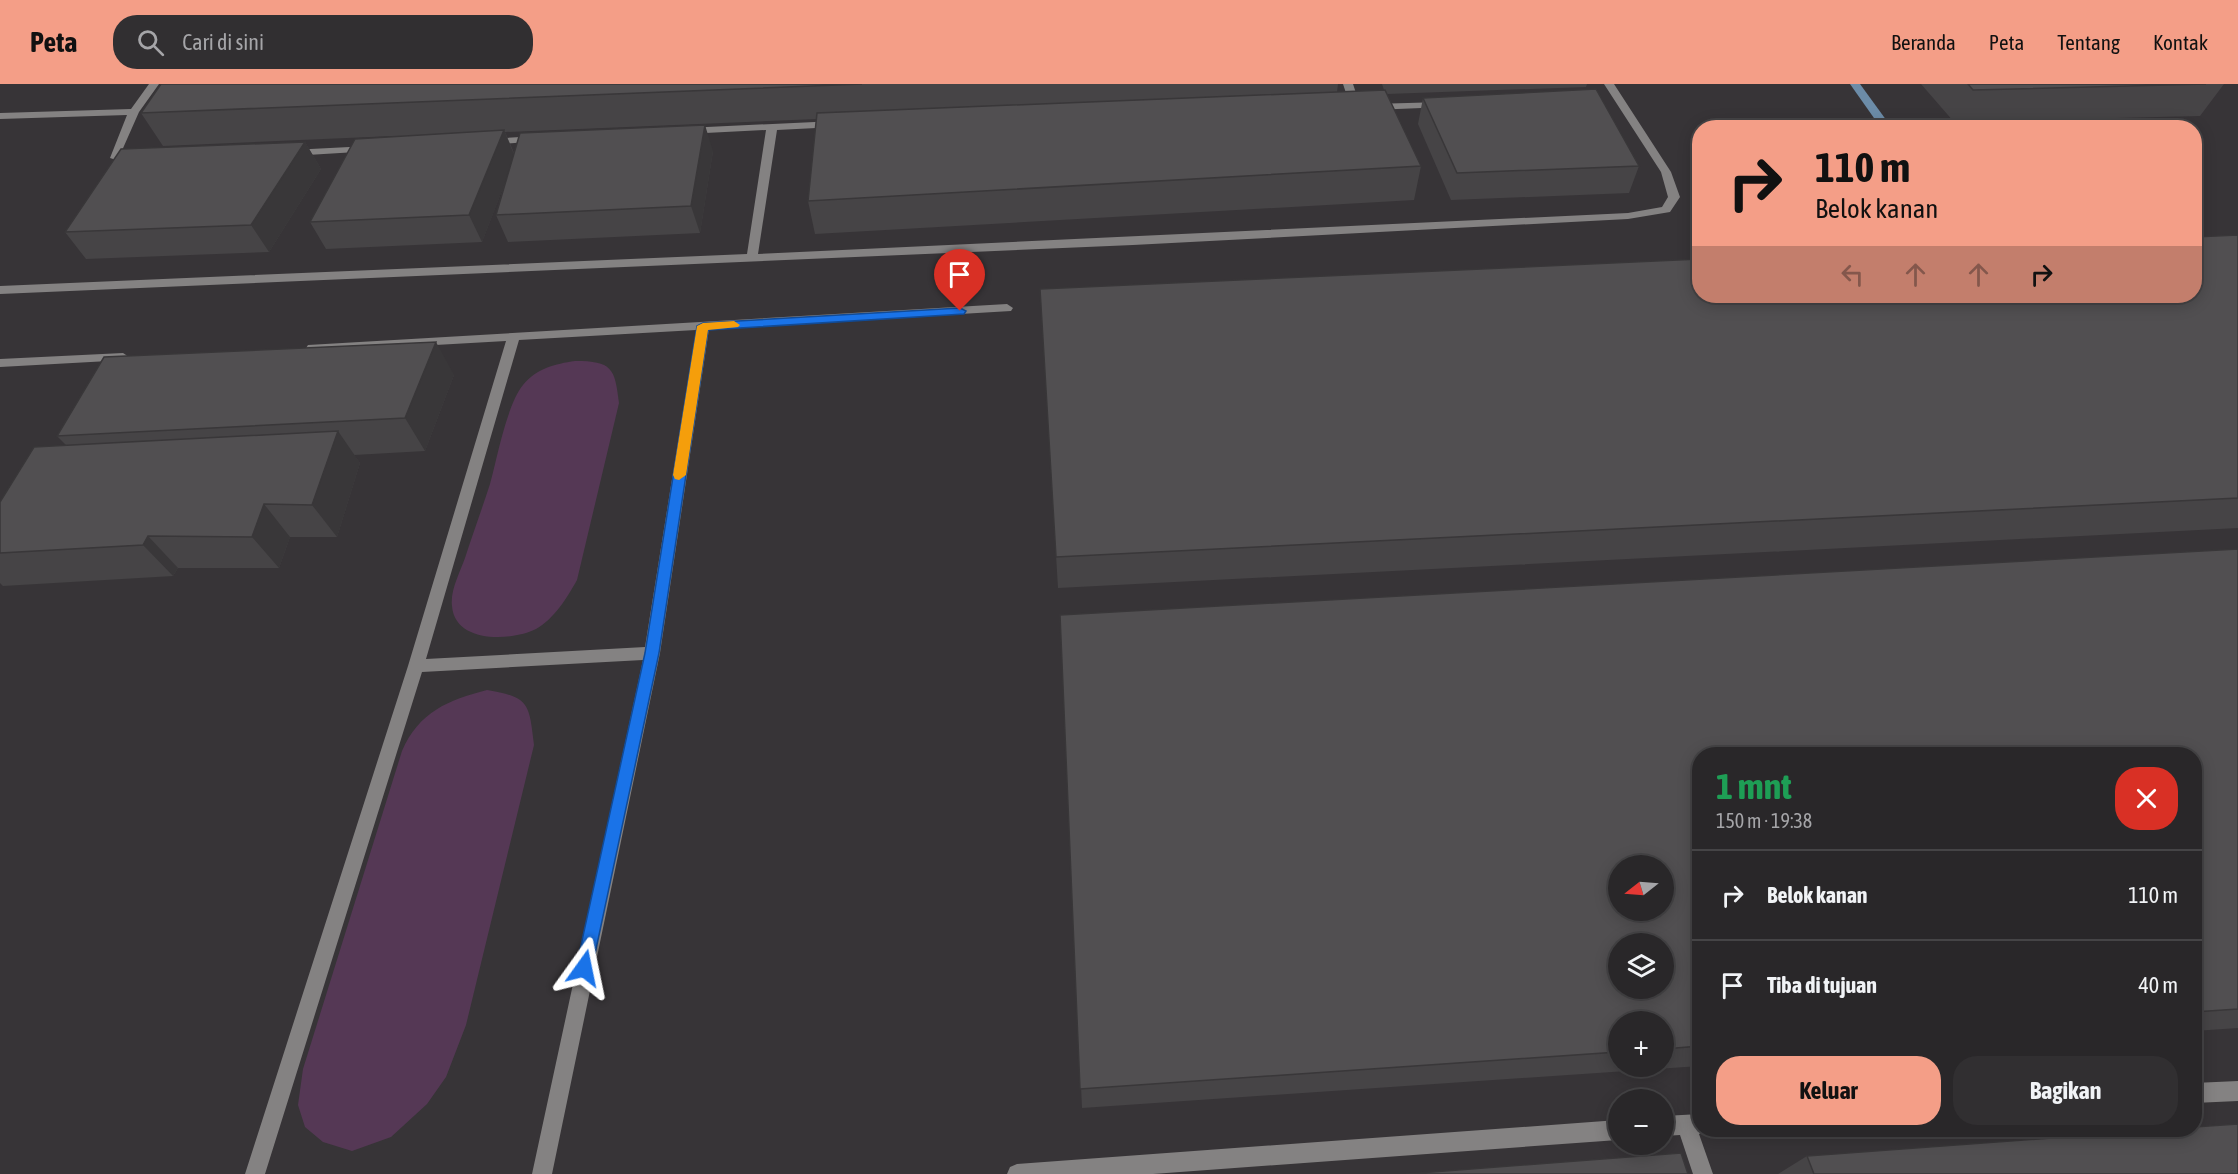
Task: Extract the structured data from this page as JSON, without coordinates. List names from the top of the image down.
{
  "north": "left",
  "page": {
    "header": "Peta",
    "search": "Cari di sini",
    "nav": [
      "Beranda",
      "Peta",
      "Tentang",
      "Kontak"
    ],
    "turn": ["110 m", "Belok kanan"],
    "heading": ["1 mnt", "150 m · 19:38"],
    "list": [
      {
        "name": "Belok kanan",
        "value": "110 m"
      },
      {
        "name": "Tiba di tujuan",
        "value": "40 m"
      }
    ],
    "map_buttons": ["+", "−"],
    "buttons": ["Keluar", "Bagikan"]
  }
}
